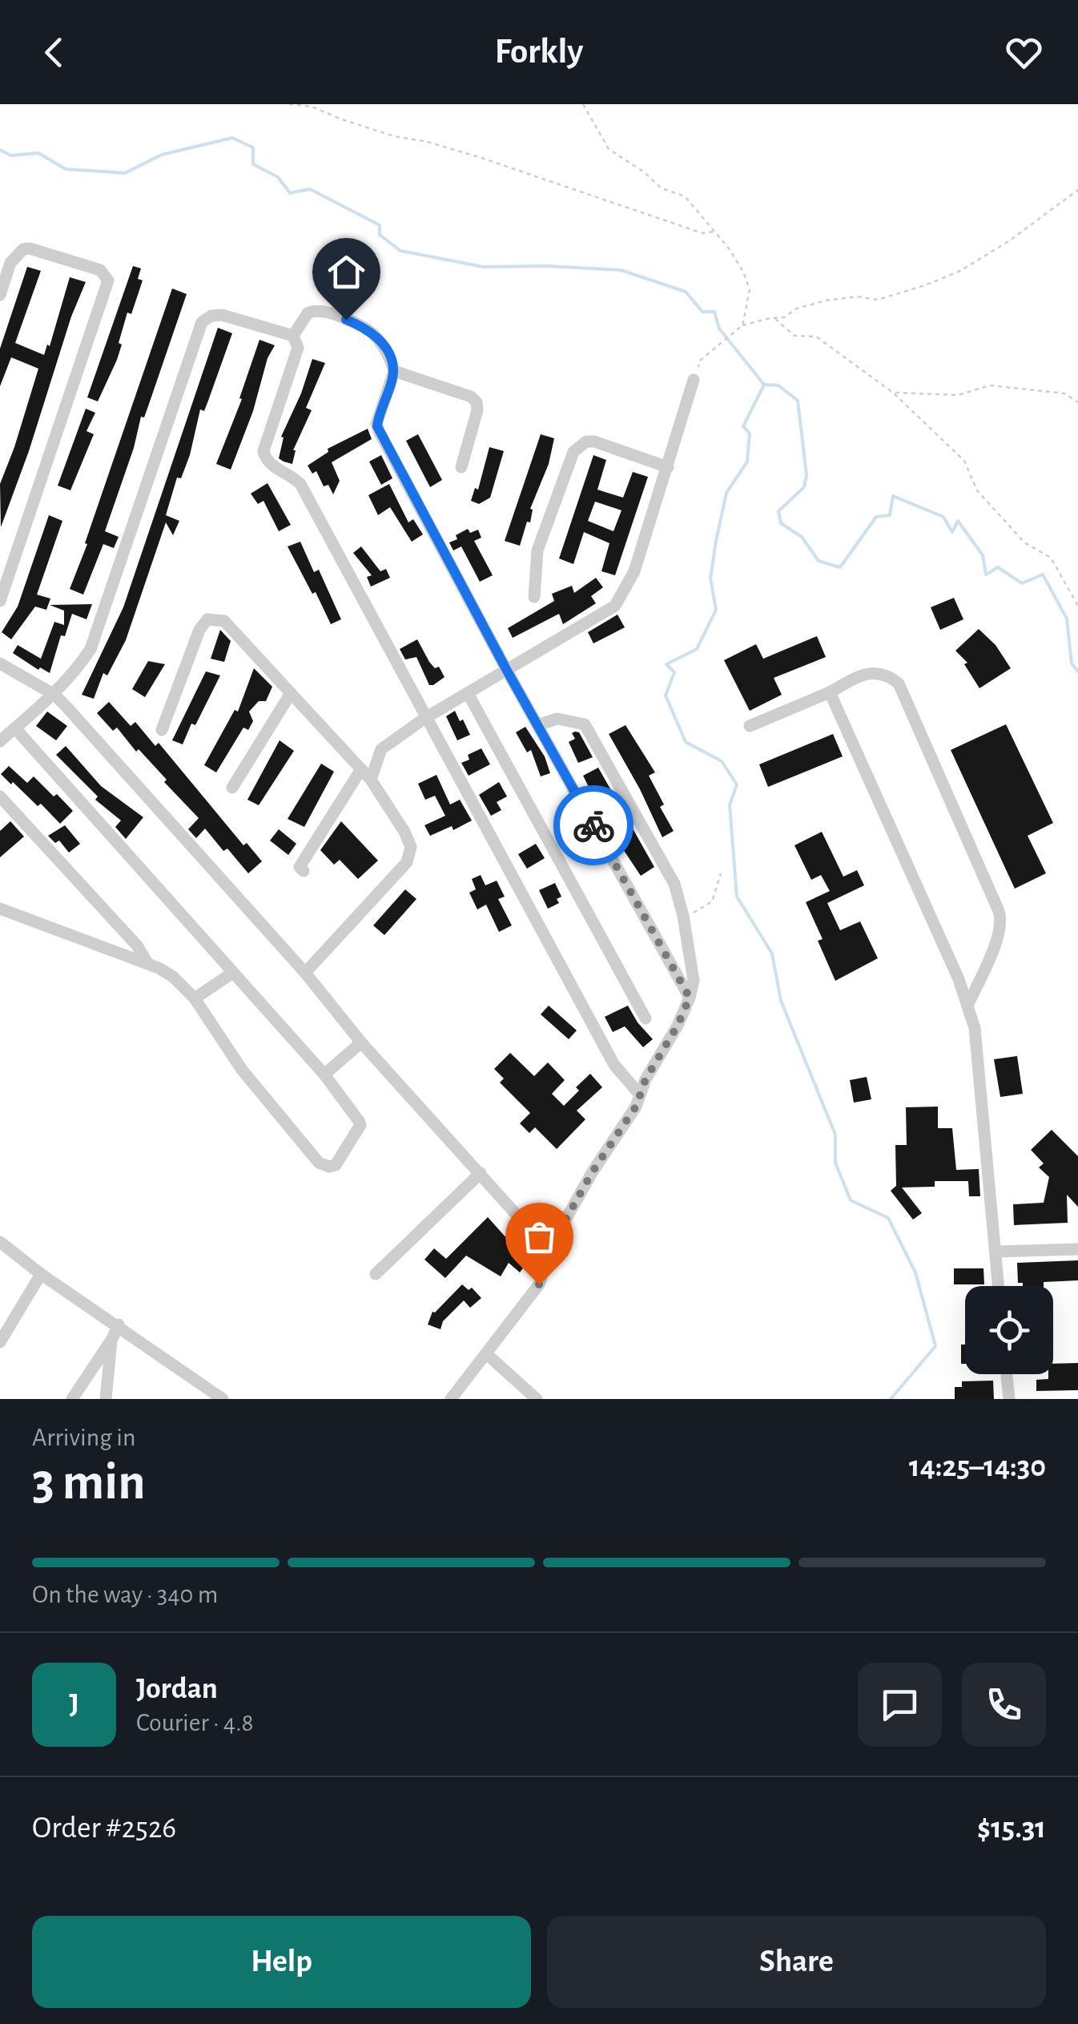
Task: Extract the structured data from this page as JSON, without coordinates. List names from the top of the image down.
{
  "page": {
    "header": "Forkly",
    "heading": ["3 min", "Arriving in", "14:25–14:30"],
    "panel": [
      "Jordan",
      "Courier · 4.8",
      "Order #2526",
      "$15.31"
    ],
    "bar": "On the way · 340 m",
    "round": "J",
    "buttons": ["Help", "Share"]
  }
}
